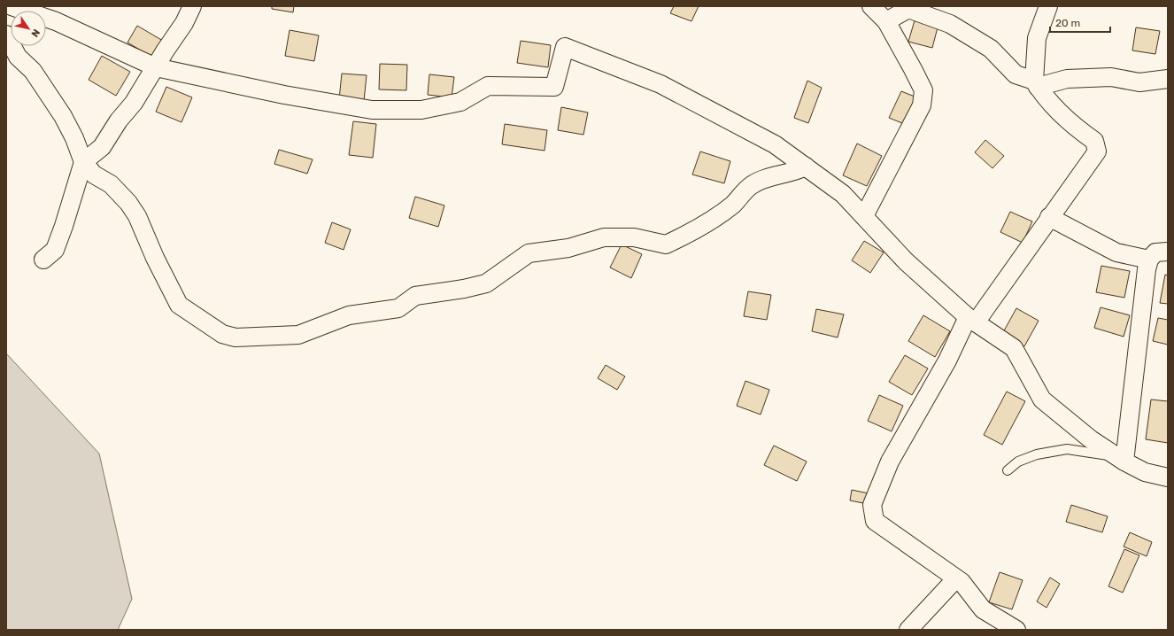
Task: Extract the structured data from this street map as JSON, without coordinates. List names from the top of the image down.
{
  "scale_bar": "20 m",
  "north": "bottom right"
}
